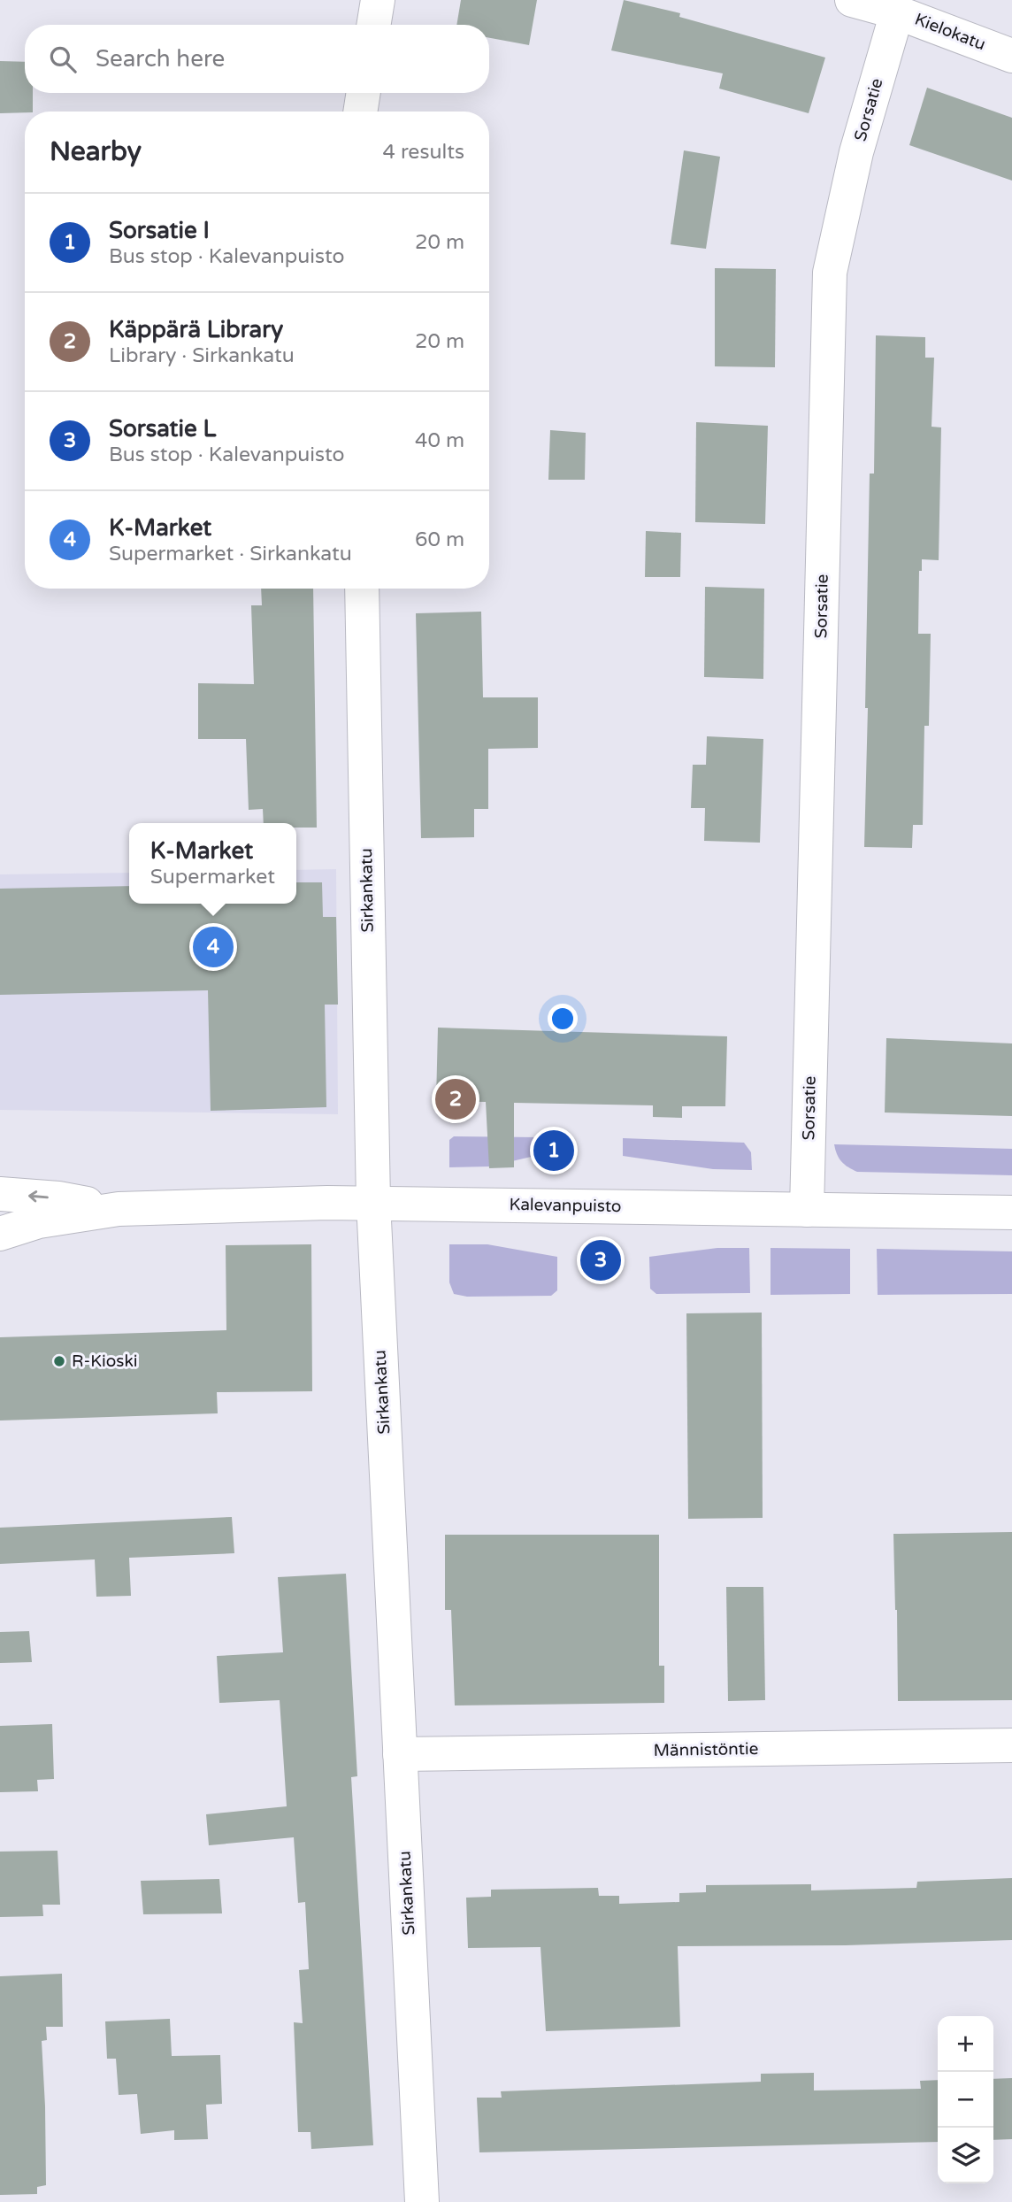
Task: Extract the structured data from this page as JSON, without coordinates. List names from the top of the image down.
{
  "streets": {
    "street": [
      "Kielokatu",
      "Sorsatie",
      "Sirkankatu",
      "Kalevanpuisto",
      "Männistöntie"
    ]
  },
  "crossings": [
    ["Kielokatu", "Sorsatie"],
    ["Sorsatie", "Kalevanpuisto"],
    ["Sirkankatu", "Kalevanpuisto"],
    ["Sirkankatu", "Männistöntie"]
  ],
  "places": ["R-Kioski"],
  "page": {
    "search": "Search here",
    "heading": ["Nearby", "4 results"],
    "list": [
      {
        "mark": "1",
        "name": "Sorsatie I",
        "note": "Bus stop · Kalevanpuisto",
        "value": "20 m"
      },
      {
        "mark": "2",
        "name": "Käppärä Library",
        "note": "Library · Sirkankatu",
        "value": "20 m"
      },
      {
        "mark": "3",
        "name": "Sorsatie L",
        "note": "Bus stop · Kalevanpuisto",
        "value": "40 m"
      },
      {
        "mark": "4",
        "name": "K-Market",
        "note": "Supermarket · Sirkankatu",
        "value": "60 m"
      }
    ],
    "popup": ["K-Market", "Supermarket"],
    "pins": [
      "4",
      "2",
      "1",
      "3"
    ],
    "map_buttons": ["+", "−"]
  }
}
